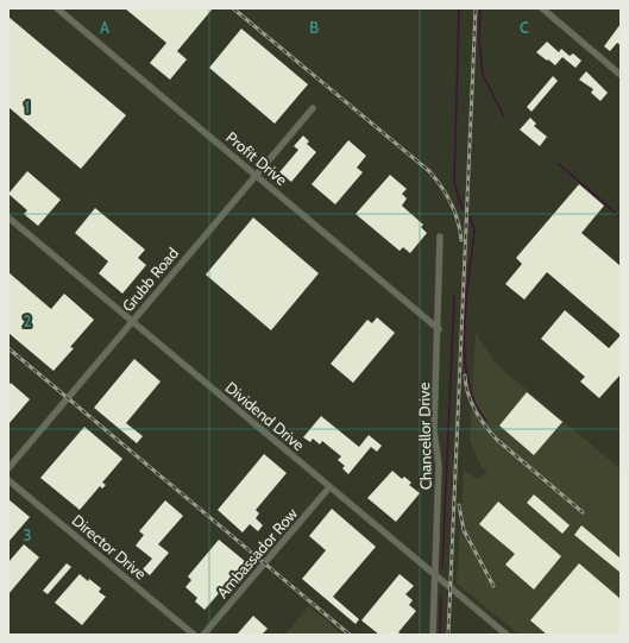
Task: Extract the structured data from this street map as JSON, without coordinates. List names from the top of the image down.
{
  "streets": {
    "street": [
      "Profit Drive",
      "Grubb Road",
      "Dividend Drive",
      "Chancellor Drive",
      "Director Drive",
      "Ambassador Row"
    ]
  },
  "crossings": [
    ["Profit Drive", "Grubb Road"],
    ["Profit Drive", "Chancellor Drive"],
    ["Grubb Road", "Dividend Drive"],
    ["Dividend Drive", "Chancellor Drive"],
    ["Dividend Drive", "Ambassador Row"]
  ],
  "grid": {
    "columns": ["A", "B", "C"],
    "rows": ["1", "2", "3"]
  }
}
